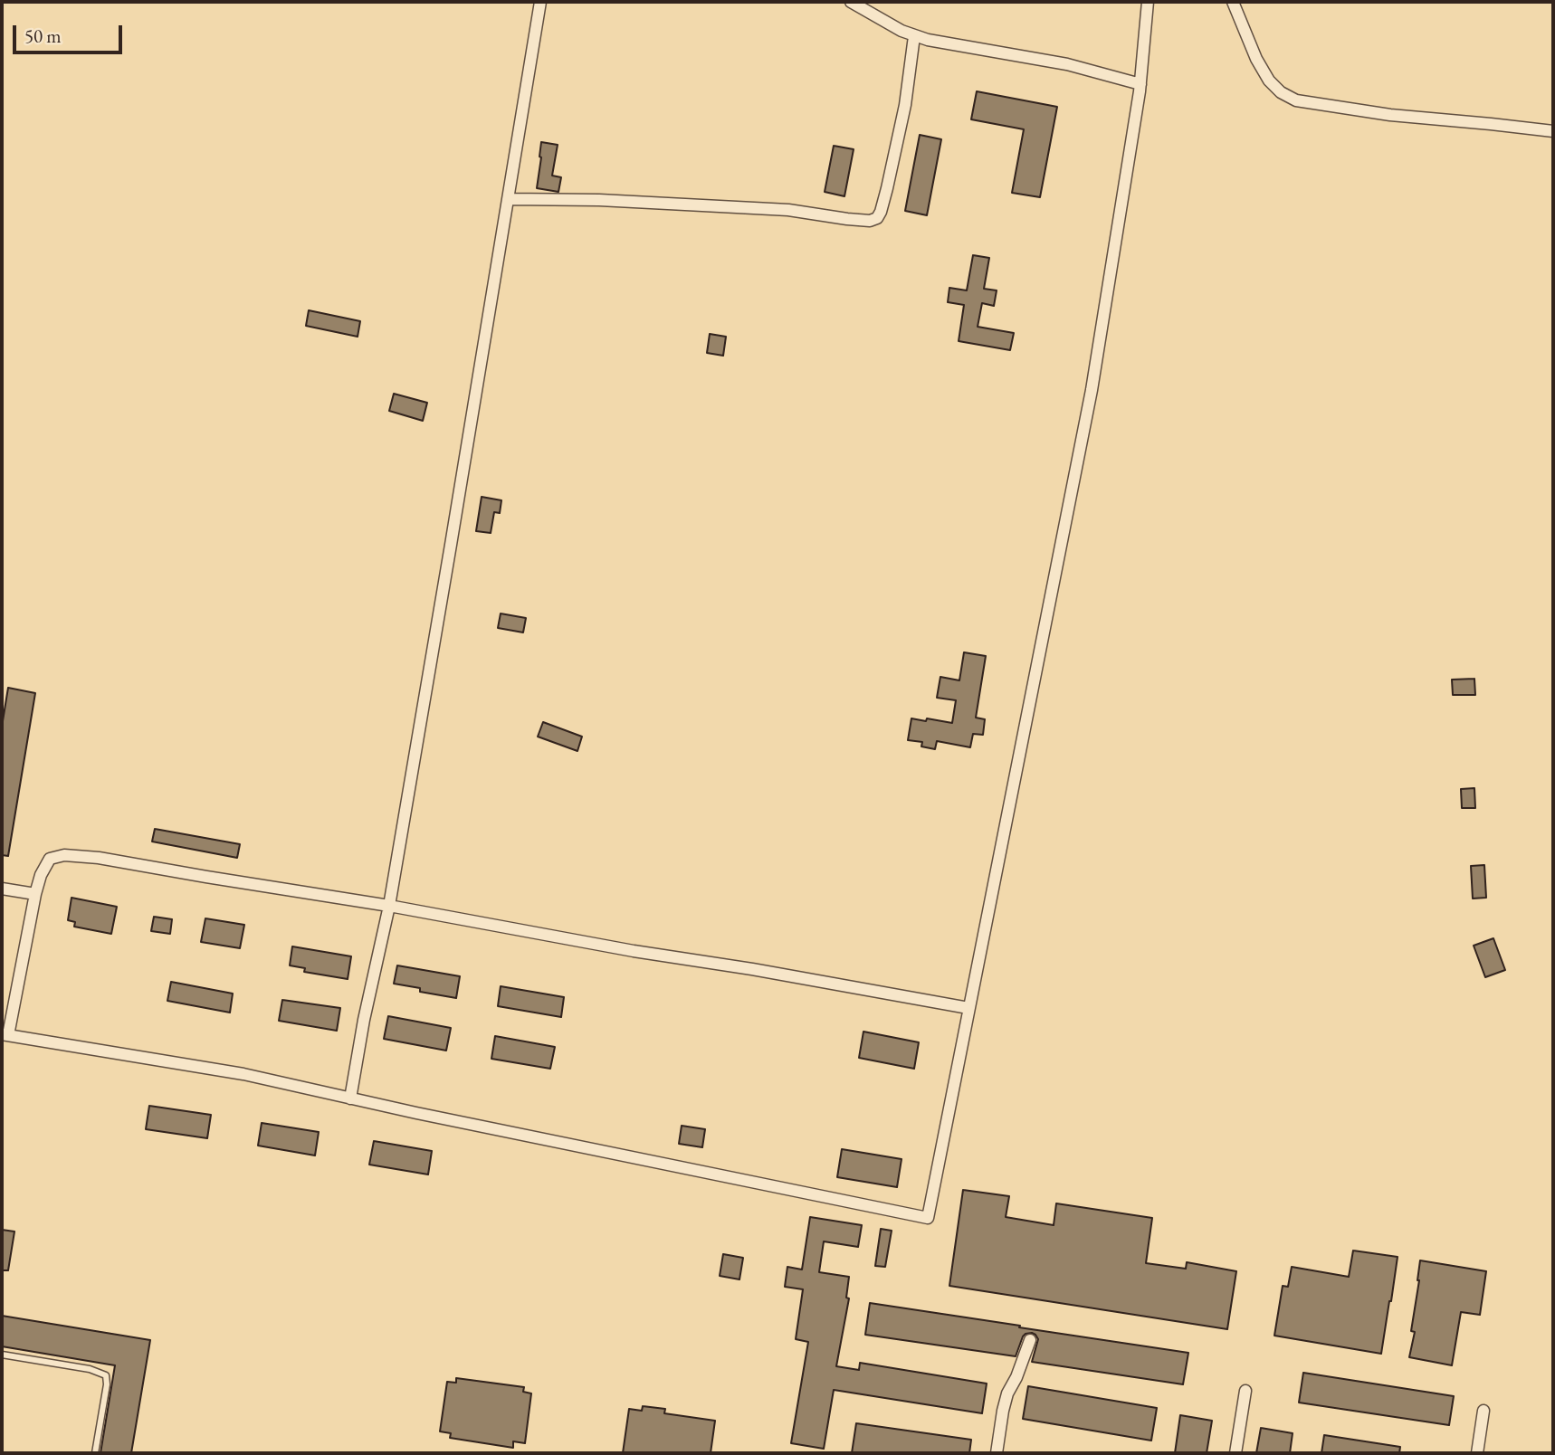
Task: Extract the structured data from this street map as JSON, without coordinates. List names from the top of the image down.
{
  "scale_bar": "50 m"
}
